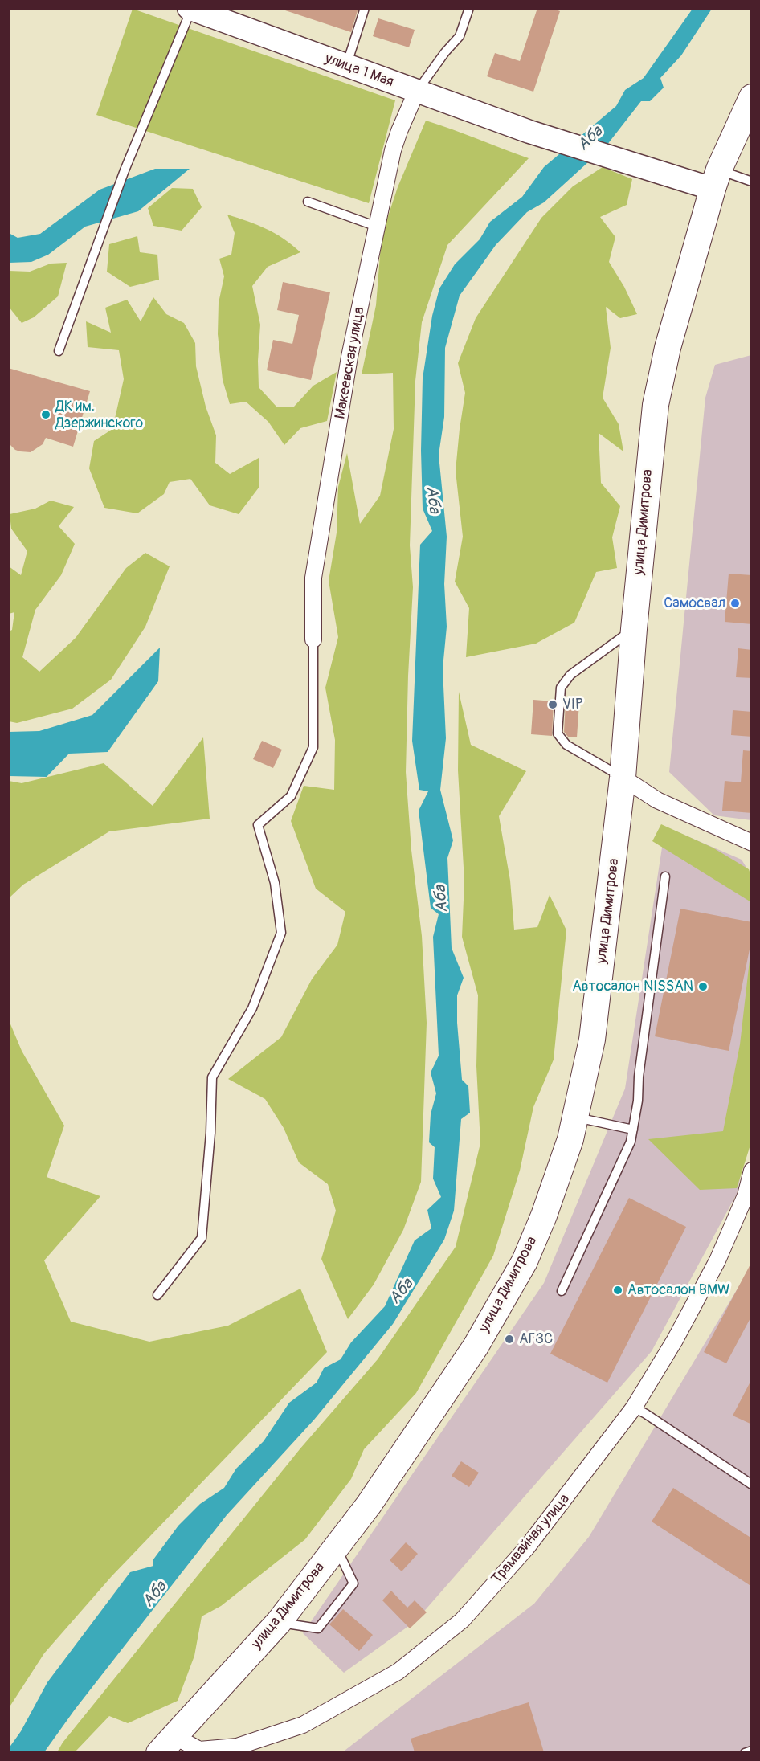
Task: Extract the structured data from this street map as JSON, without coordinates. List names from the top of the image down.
{
  "streets": {
    "main road": ["улица Димитрова"],
    "street": ["улица 1 Мая", "Макеевская улица", "Трамвайная улица"]
  },
  "crossings": [
    ["улица 1 Мая", "Макеевская улица"],
    ["улица 1 Мая", "улица Димитрова"],
    ["улица Димитрова", "Трамвайная улица"]
  ],
  "water": ["Аба"],
  "places": [
    "ДК им. Дзержинского",
    "Самосвал",
    "VIP",
    "Автосалон NISSAN",
    "Автосалон BMW",
    "АГЗС"
  ]
}
